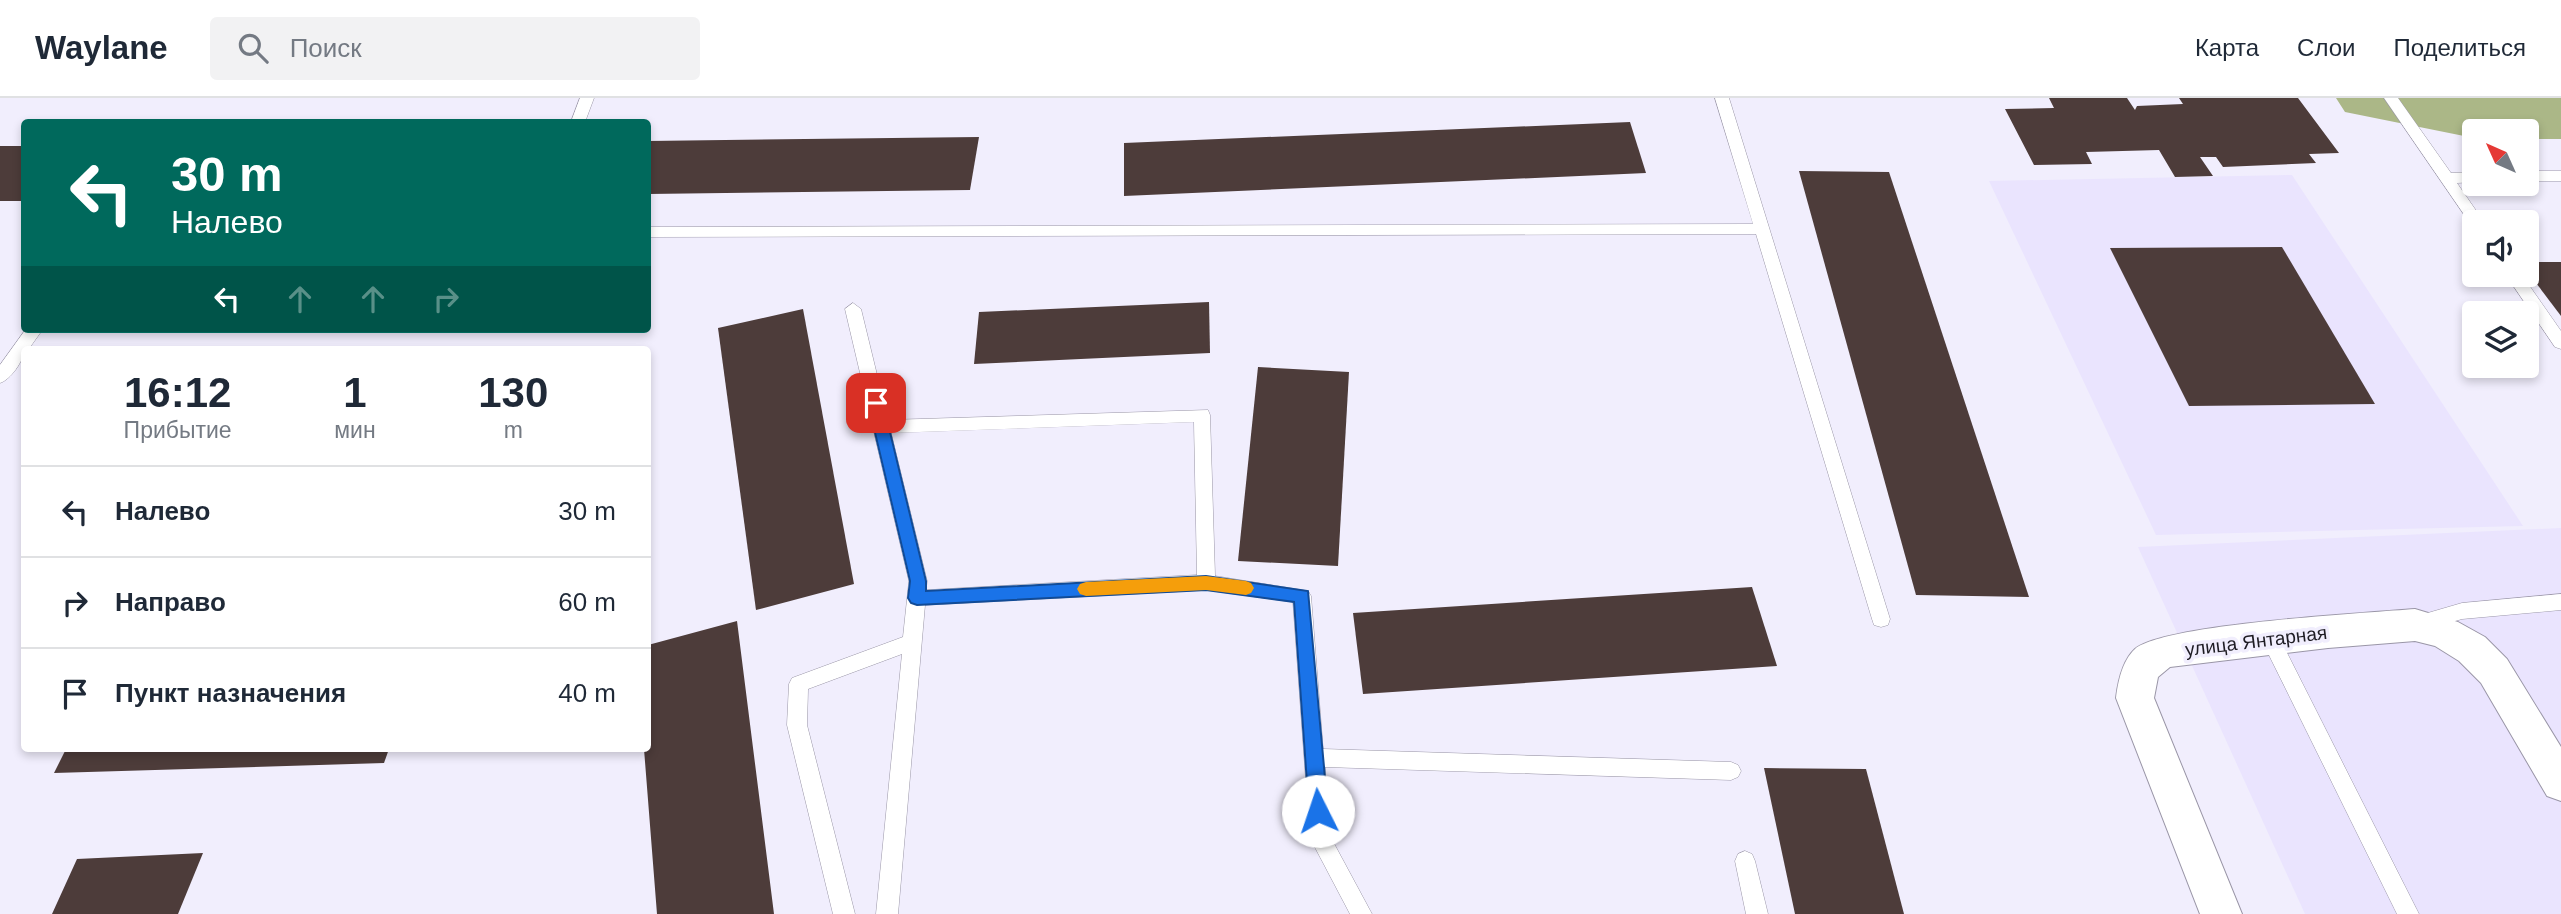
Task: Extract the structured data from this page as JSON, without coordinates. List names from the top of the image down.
{
  "streets": {
    "street": ["улица Янтарная"]
  },
  "north": "top left",
  "page": {
    "header": "Waylane",
    "search": "Поиск",
    "nav": ["Карта", "Слои", "Поделиться"],
    "turn": ["30 m", "Налево"],
    "eta": [
      "16:12",
      "Прибытие",
      "1",
      "мин",
      "130",
      "m"
    ],
    "list": [
      {
        "name": "Налево",
        "value": "30 m"
      },
      {
        "name": "Направо",
        "value": "60 m"
      },
      {
        "name": "Пункт назначения",
        "value": "40 m"
      }
    ]
  }
}
